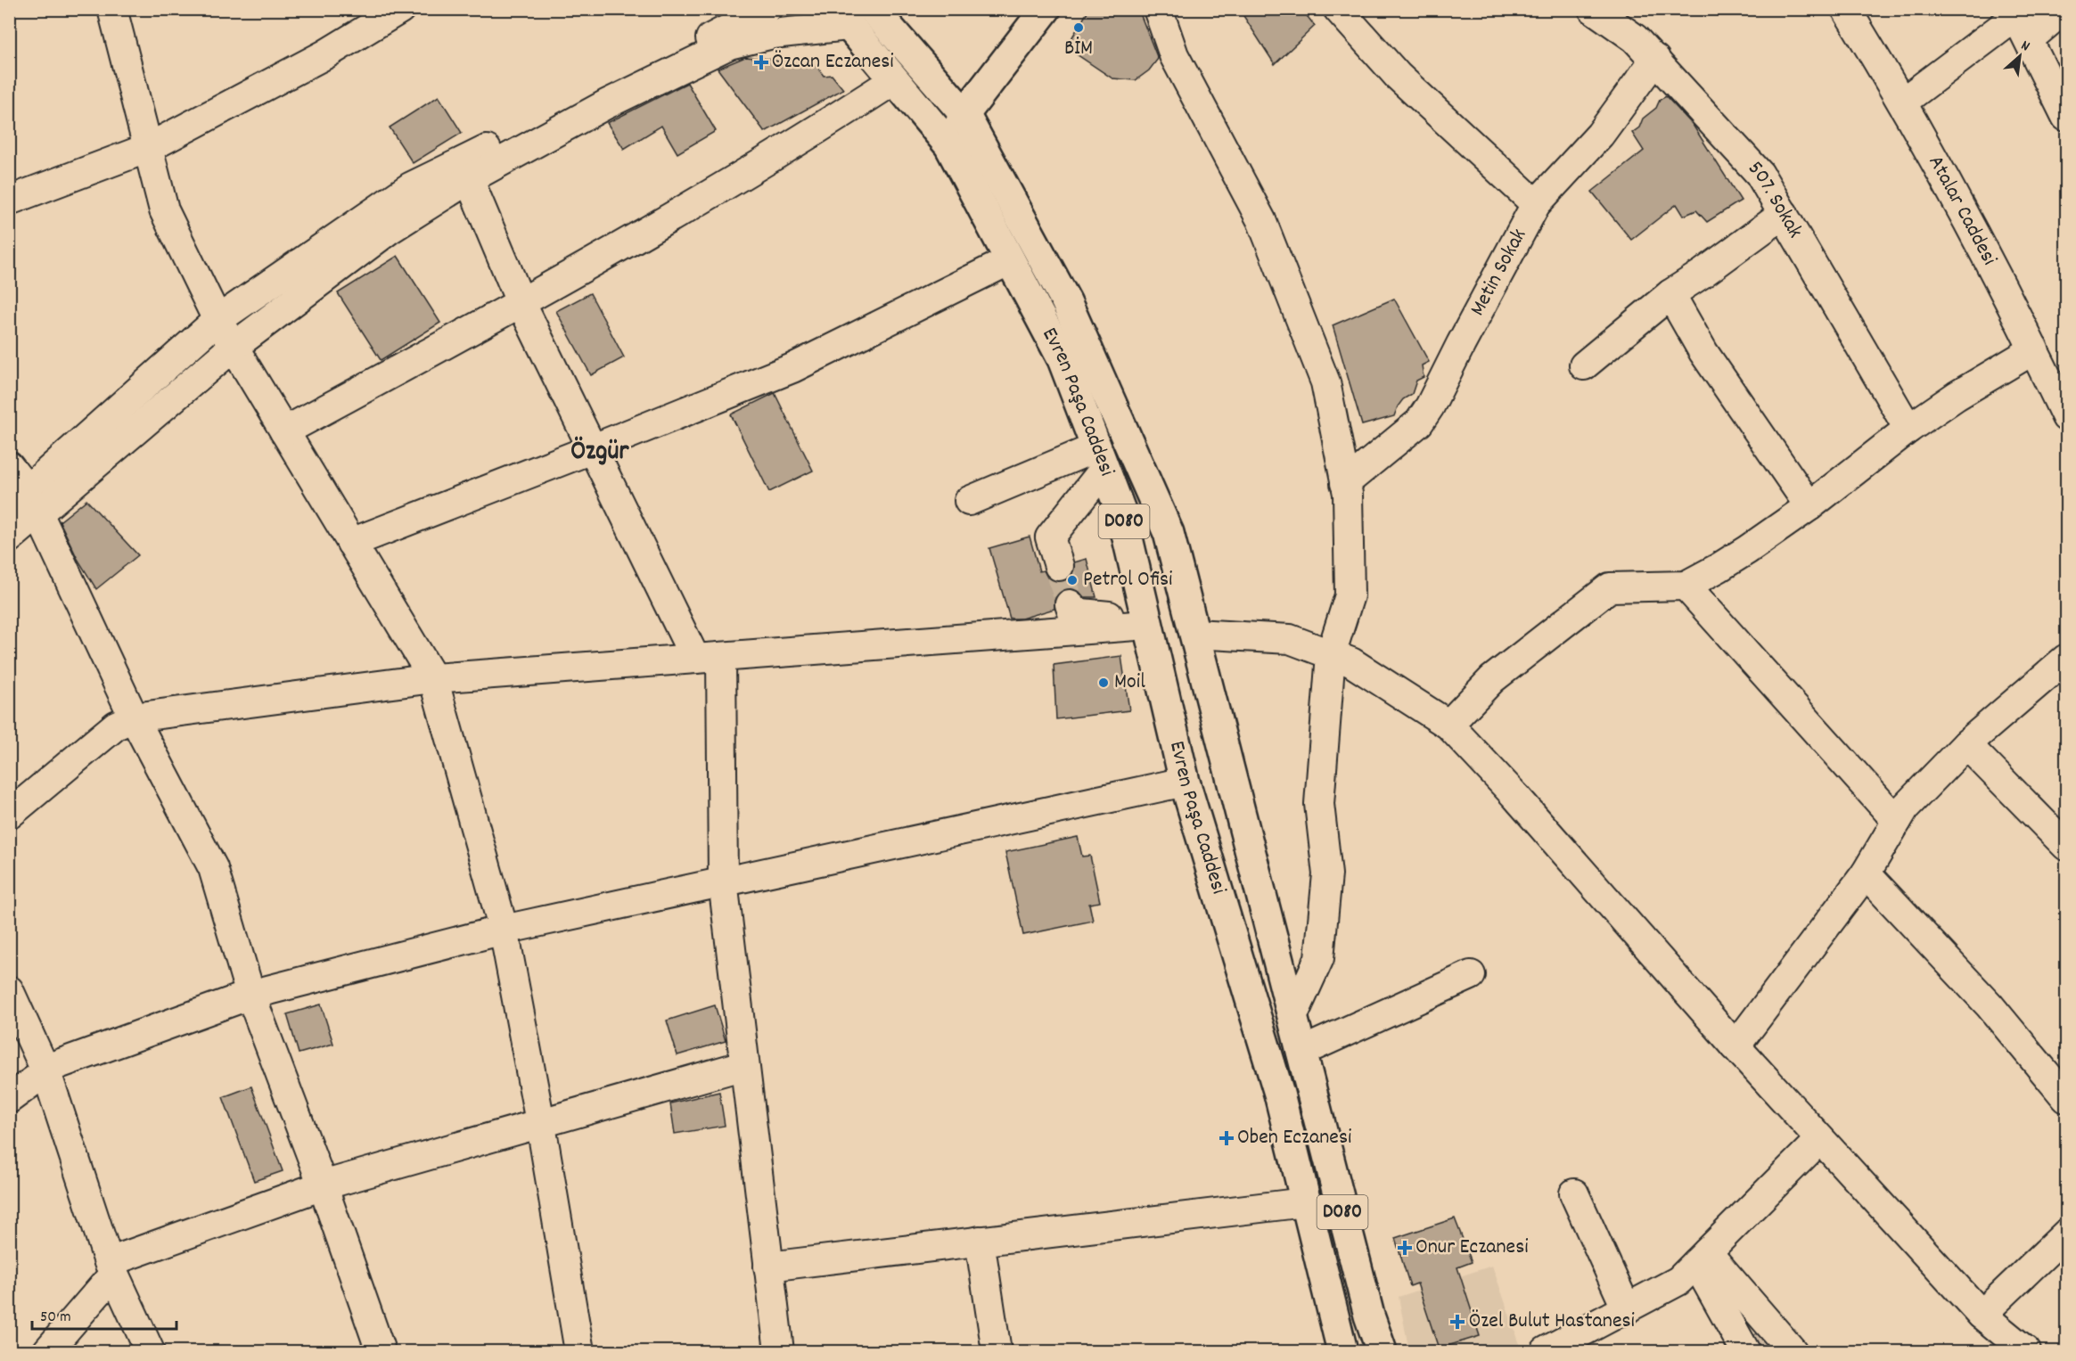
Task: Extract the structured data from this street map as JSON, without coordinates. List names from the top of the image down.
{
  "streets": {
    "main road": ["Evren Paşa Caddesi", "D080"],
    "street": ["507. Sokak", "Atalar Caddesi", "Metin Sokak"]
  },
  "crossings": [
    ["507. Sokak", "Metin Sokak"],
    ["Evren Paşa Caddesi", "D080"]
  ],
  "districts": ["Özgür"],
  "places": {
    "other": ["BİM", "Petrol Ofisi", "Moil"],
    "health": [
      "Özcan Eczanesi",
      "Oben Eczanesi",
      "Onur Eczanesi",
      "Özel Bulut Hastanesi"
    ]
  },
  "scale_bar": "50 m",
  "north": "top right"
}
